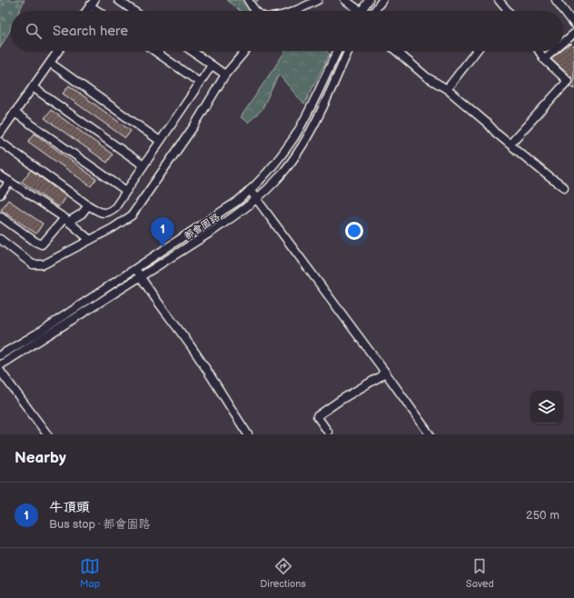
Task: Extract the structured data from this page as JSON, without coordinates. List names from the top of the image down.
{
  "streets": {
    "street": ["都會園路"]
  },
  "page": {
    "search": "Search here",
    "pins": "1",
    "heading": "Nearby",
    "list": [
      {
        "mark": "1",
        "name": "牛頂頭",
        "note": "Bus stop · 都會園路",
        "value": "250 m"
      }
    ],
    "nav": ["Map", "Directions", "Saved"]
  }
}
